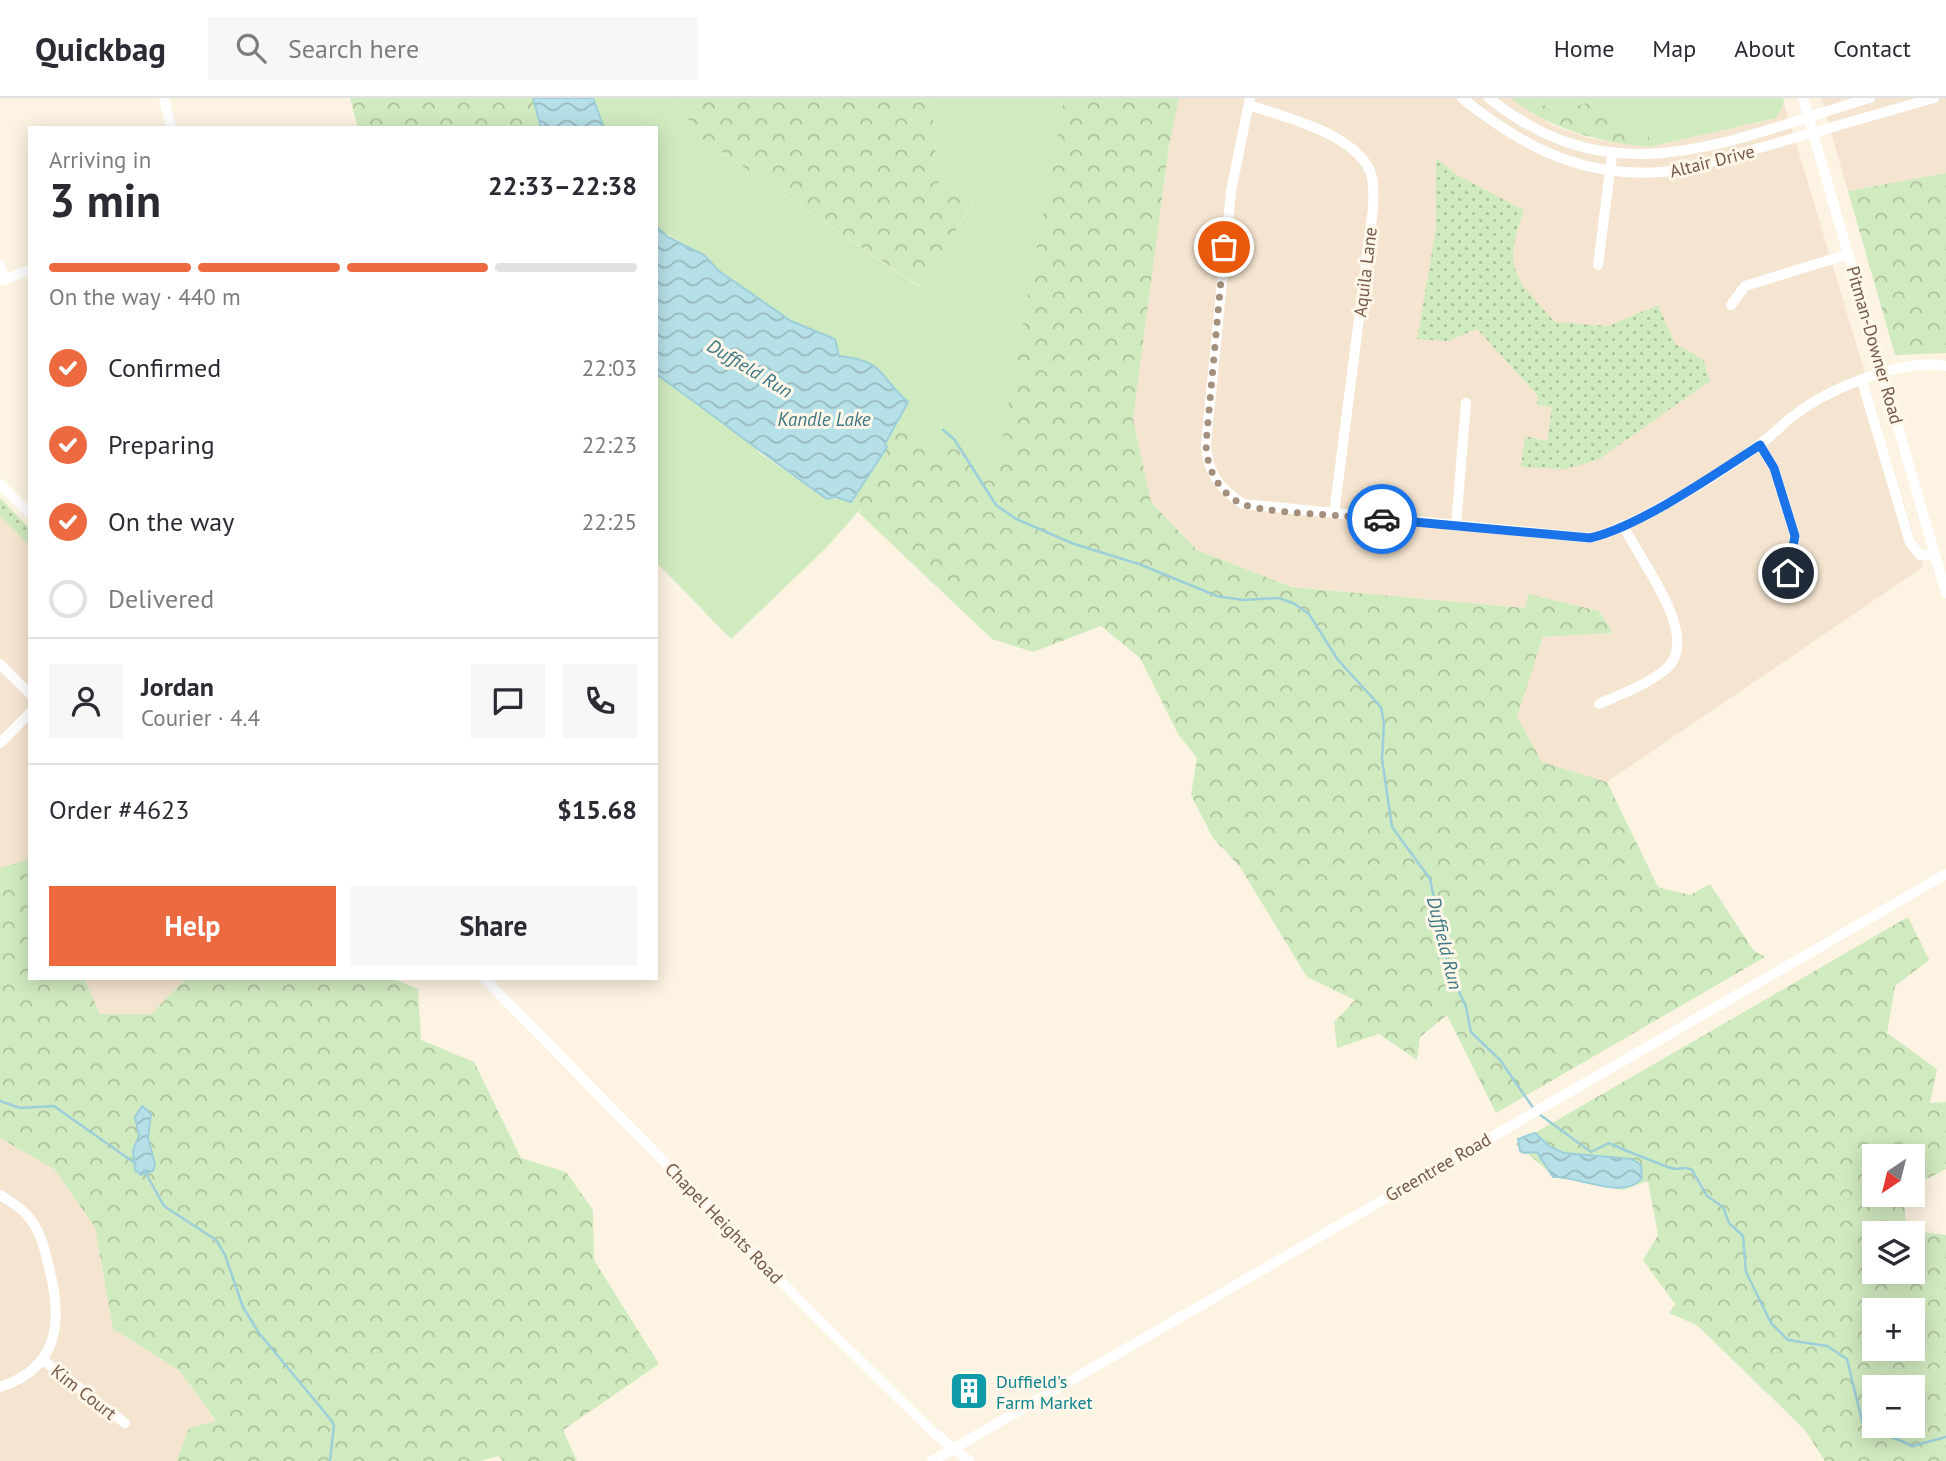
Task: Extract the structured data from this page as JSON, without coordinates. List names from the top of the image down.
{
  "streets": {
    "street": [
      "Altair Drive",
      "Aquila Lane",
      "Pitman-Downer Road",
      "Greentree Road",
      "Chapel Heights Road",
      "Kim Court"
    ]
  },
  "crossings": [
    ["Altair Drive", "Pitman-Downer Road"],
    ["Greentree Road", "Chapel Heights Road"]
  ],
  "water": ["Duffield Run", "Kandle Lake"],
  "places": {
    "building": ["Duffield's Farm Market"]
  },
  "north": "bottom left",
  "page": {
    "header": "Quickbag",
    "search": "Search here",
    "nav": [
      "Home",
      "Map",
      "About",
      "Contact"
    ],
    "heading": ["3 min", "Arriving in", "22:33–22:38"],
    "panel": [
      "Jordan",
      "Courier · 4.4",
      "Order #4623",
      "$15.68"
    ],
    "bar": "On the way · 440 m",
    "list": [
      ["Confirmed", "22:03"],
      ["Preparing", "22:23"],
      ["On the way", "22:25"],
      "Delivered"
    ],
    "buttons": ["Help", "Share"],
    "map_buttons": ["+", "−"]
  }
}
